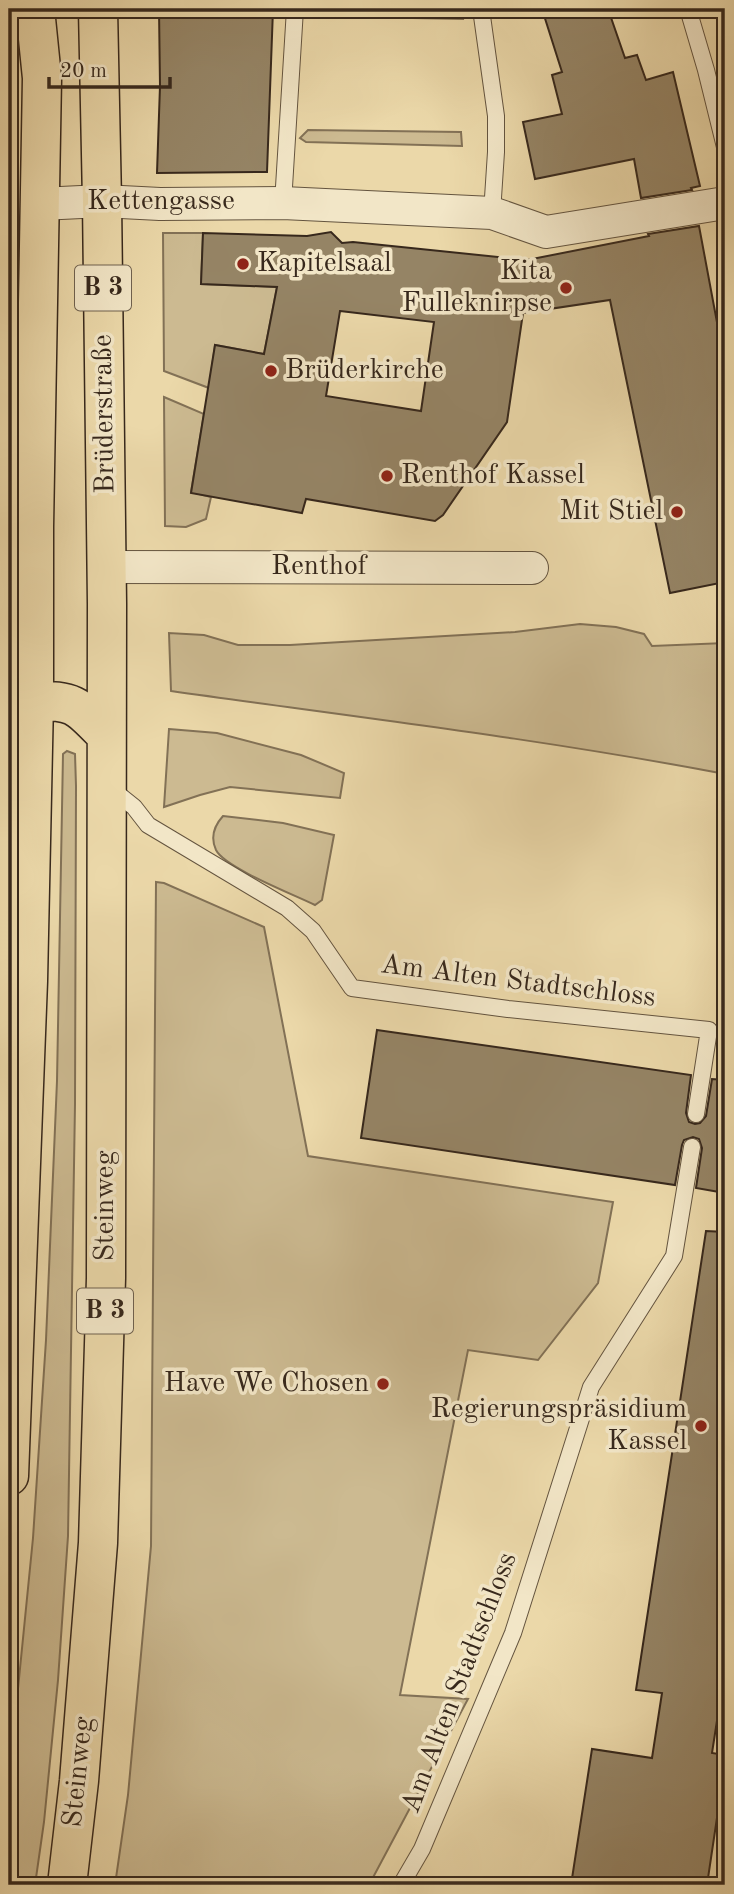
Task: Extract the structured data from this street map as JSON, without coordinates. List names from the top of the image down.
{
  "streets": {
    "main road": ["B 3", "Brüderstraße", "Steinweg"],
    "street": ["Kettengasse", "Renthof"],
    "lane": ["Am Alten Stadtschloss"]
  },
  "crossings": [
    ["Kettengasse", "B 3"],
    ["Kettengasse", "Brüderstraße"],
    ["Brüderstraße", "Renthof"],
    ["Brüderstraße", "Steinweg"],
    ["Renthof", "Steinweg"],
    ["Am Alten Stadtschloss", "Steinweg"]
  ],
  "places": [
    "Kapitelsaal",
    "Kita Fulleknirpse",
    "Brüderkirche",
    "Renthof Kassel",
    "Mit Stiel",
    "Have We Chosen",
    "Regierungspräsidium Kassel"
  ],
  "scale_bar": "20 m"
}
